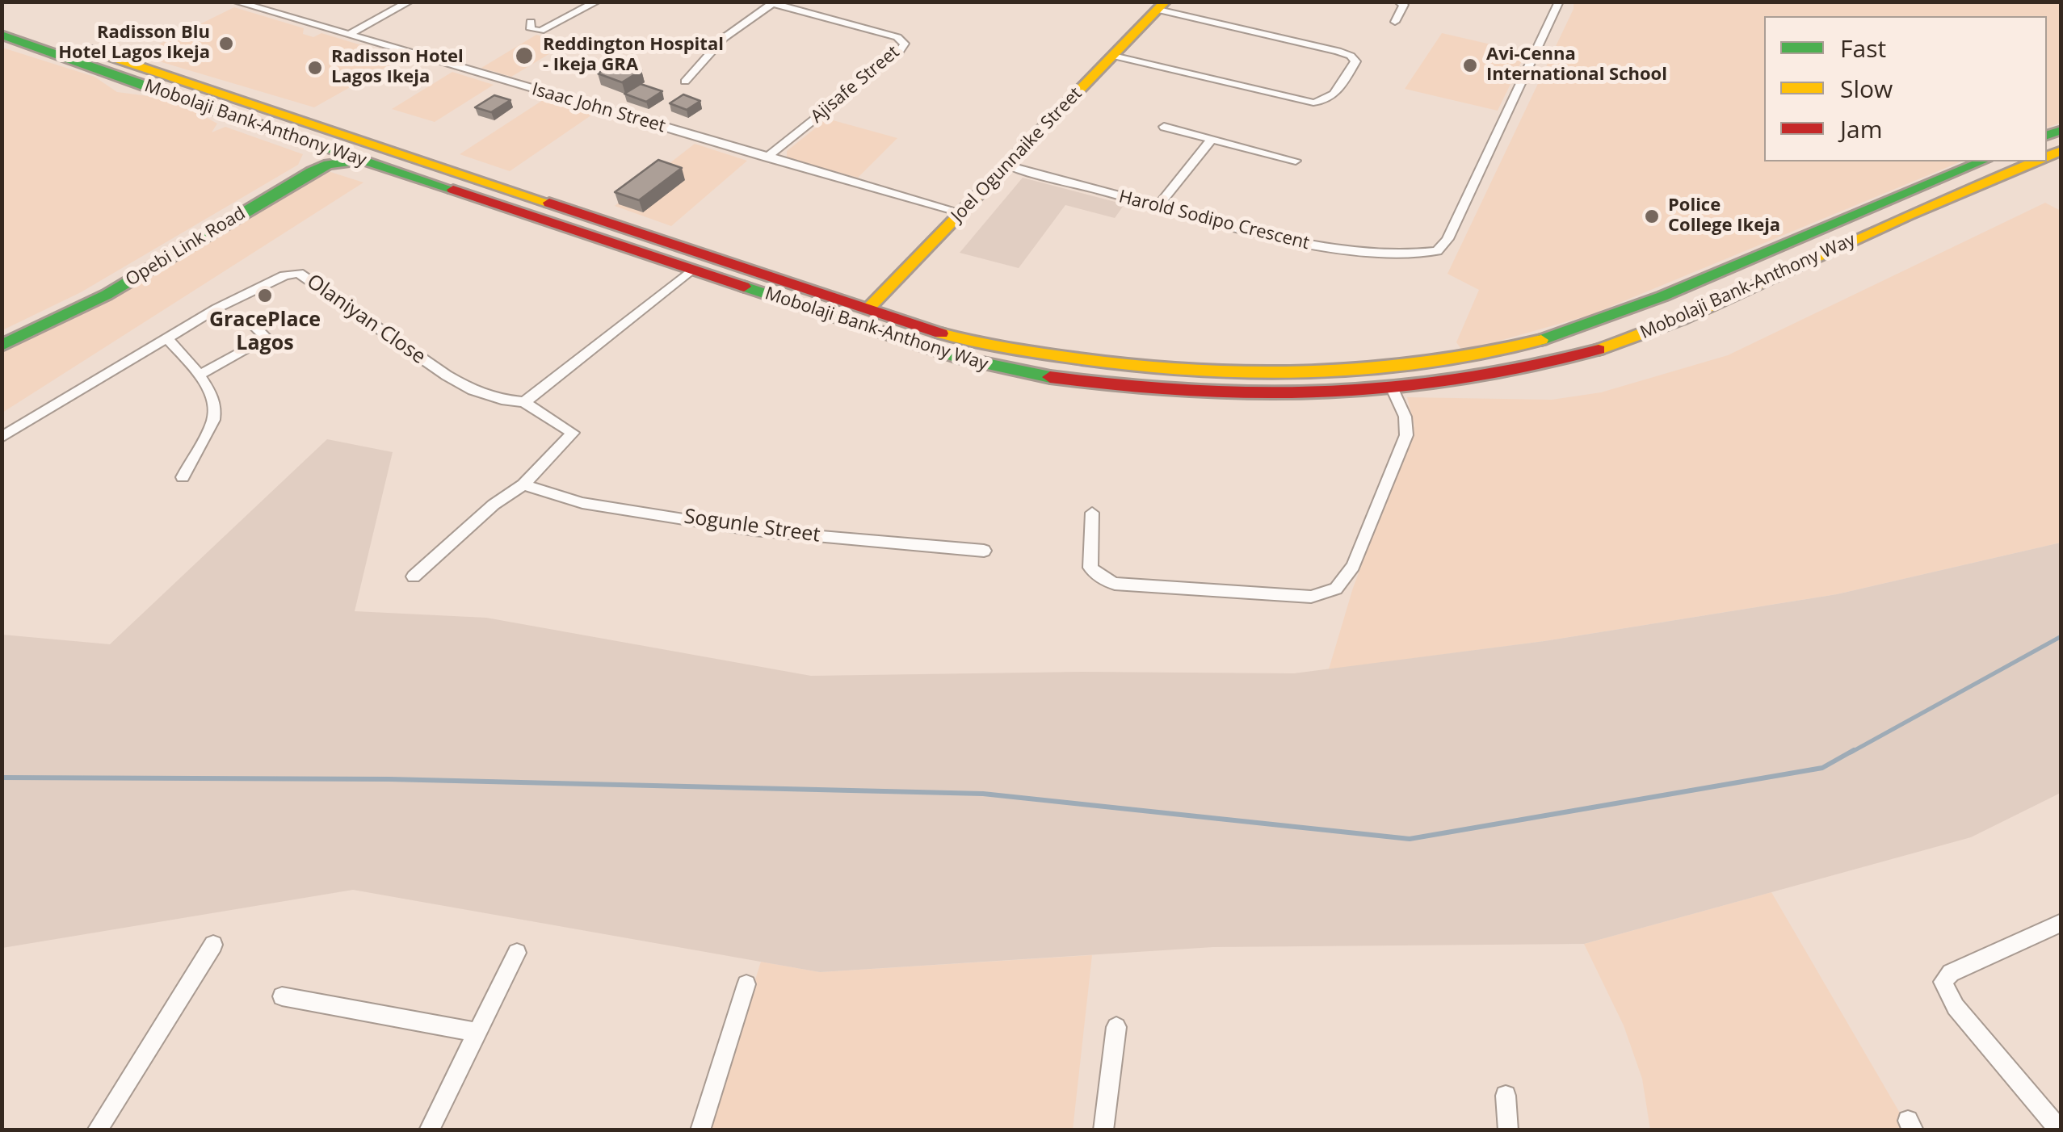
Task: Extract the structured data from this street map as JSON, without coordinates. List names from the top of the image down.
{
  "streets": {
    "main road": ["Mobolaji Bank-Anthony Way", "Joel Ogunnaike Street", "Opebi Link Road"],
    "street": [
      "Ajisafe Street",
      "Isaac John Street",
      "Harold Sodipo Crescent",
      "Olaniyan Close",
      "Sogunle Street"
    ]
  },
  "crossings": [
    ["Ajisafe Street", "Isaac John Street"],
    ["Isaac John Street", "Joel Ogunnaike Street"],
    ["Mobolaji Bank-Anthony Way", "Joel Ogunnaike Street"],
    ["Mobolaji Bank-Anthony Way", "Opebi Link Road"],
    ["Joel Ogunnaike Street", "Harold Sodipo Crescent"]
  ],
  "places": [
    "Radisson Blu Hotel Lagos Ikeja",
    "Reddington Hospital - Ikeja GRA",
    "Avi-Cenna International School",
    "Radisson Hotel Lagos Ikeja",
    "Police College Ikeja",
    "GracePlace Lagos"
  ],
  "legend": ["Fast", "Slow", "Jam"]
}
